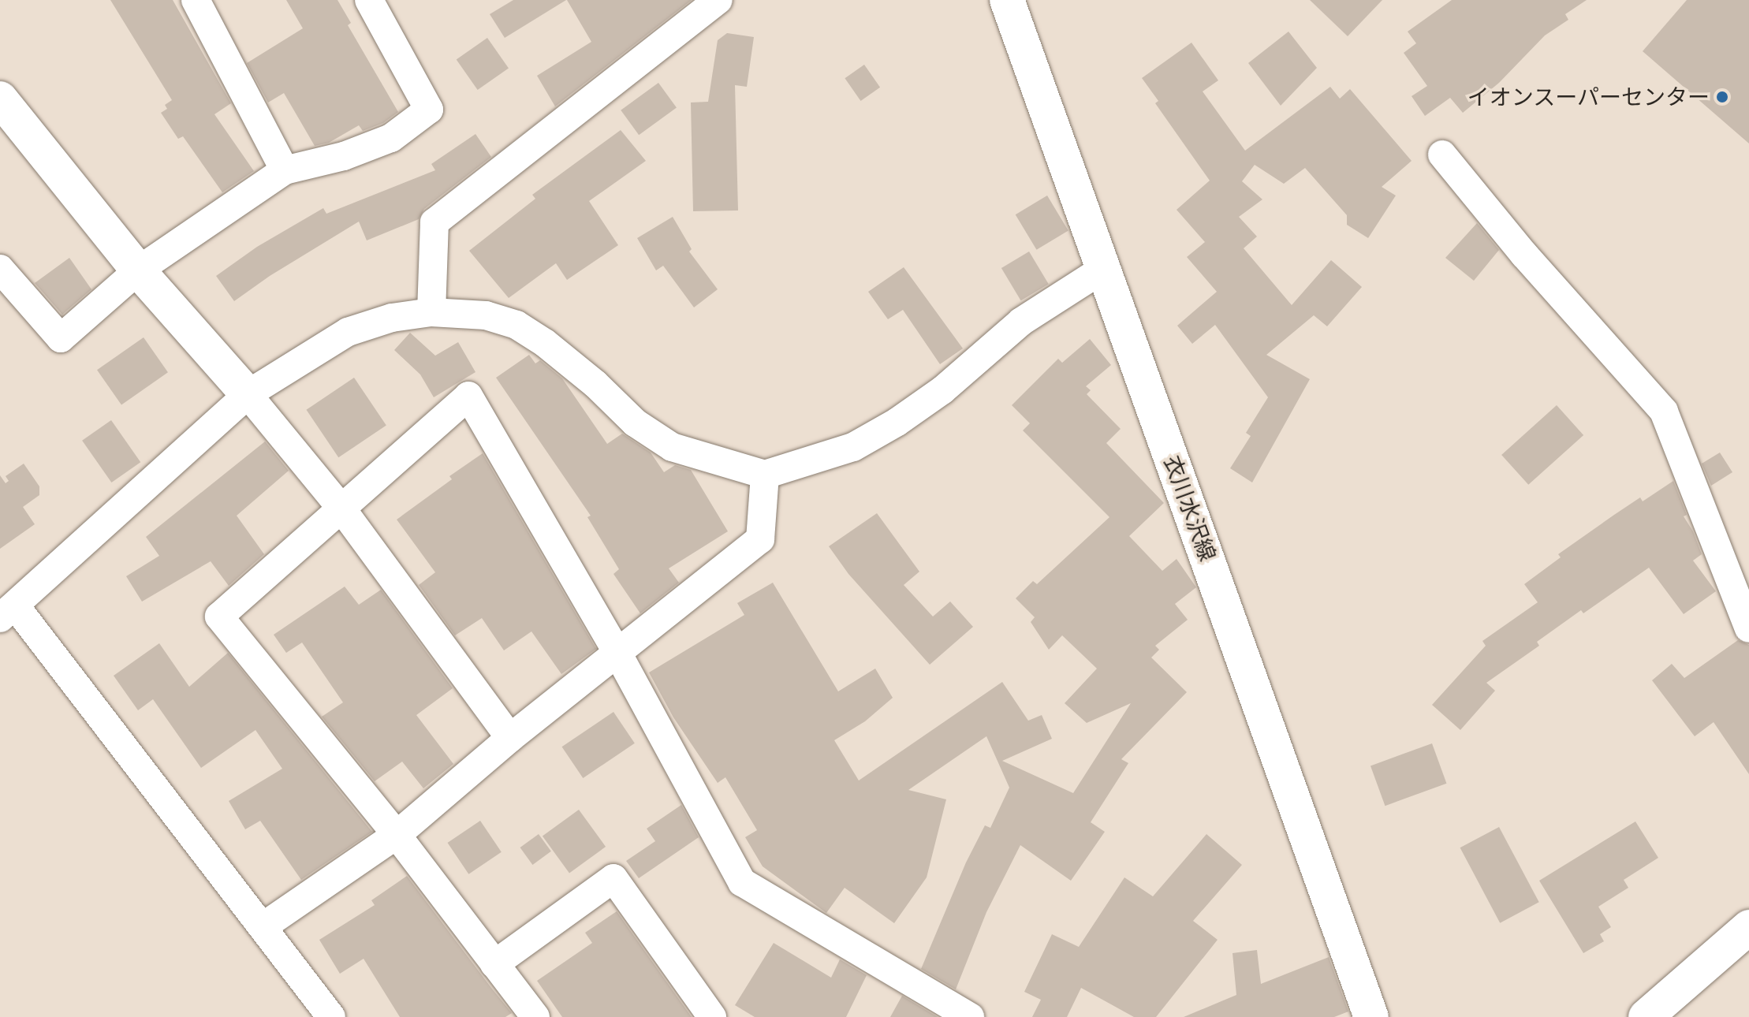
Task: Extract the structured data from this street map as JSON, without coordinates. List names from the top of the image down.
{
  "streets": {
    "main road": ["衣川水沢線"]
  },
  "places": ["イオンスーパーセンター"]
}
